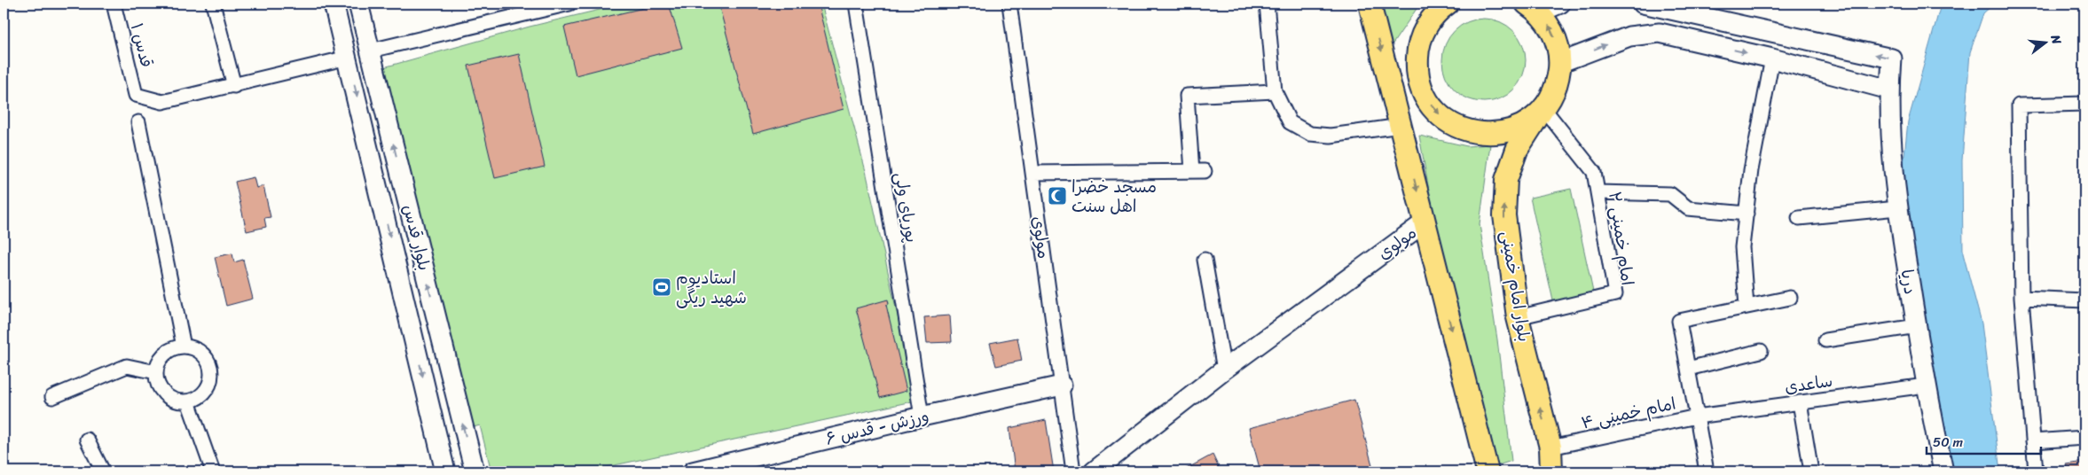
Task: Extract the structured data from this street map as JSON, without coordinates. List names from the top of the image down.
{
  "streets": {
    "main road": ["بلوار امام خمینی"],
    "street": [
      "قدس ۱",
      "پوریای ولی",
      "بلوار قدس",
      "مولوی",
      "امام خمینی ۲",
      "دریا",
      "ساعدی",
      "امام خمینی ۴",
      "ورزش - قدس ۶"
    ]
  },
  "crossings": [
    ["پوریای ولی", "ورزش - قدس ۶"],
    ["مولوی", "ورزش - قدس ۶"],
    ["امام خمینی ۲", "بلوار امام خمینی"],
    ["دریا", "ساعدی"],
    ["بلوار امام خمینی", "امام خمینی ۴"],
    ["ساعدی", "امام خمینی ۴"]
  ],
  "places": {
    "mosque": ["مسجد خضرا اهل سنت"],
    "sports": ["استادیوم شهید ریگی"]
  },
  "scale_bar": "50 m",
  "north": "right"
}
